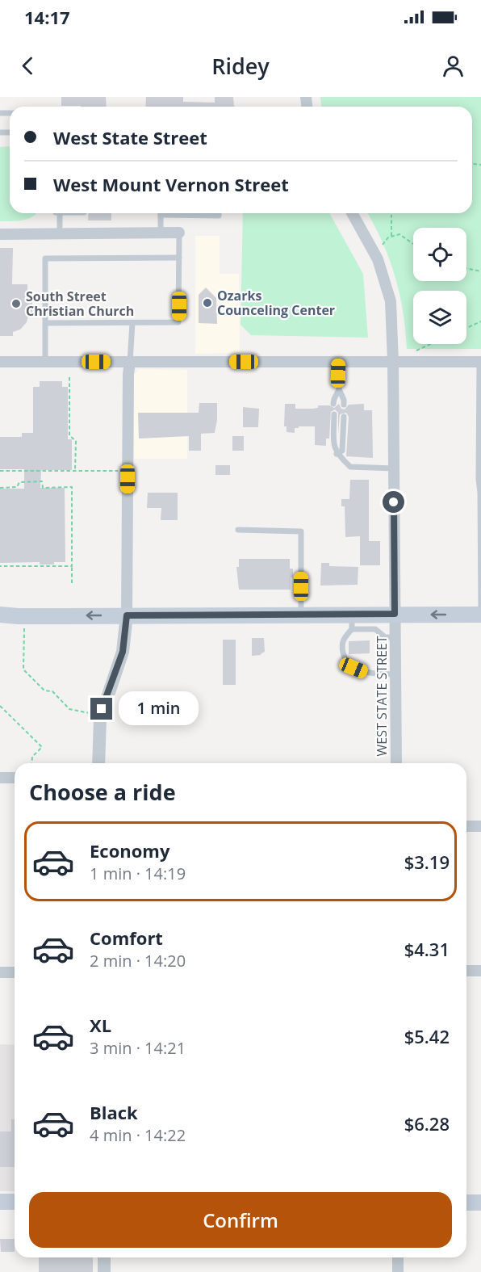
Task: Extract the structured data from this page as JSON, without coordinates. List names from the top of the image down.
{
  "streets": {
    "street": ["WEST STATE STREET"]
  },
  "places": ["Ozarks Counceling Center", "South Street Christian Church"],
  "page": {
    "status": "14:17",
    "header": "Ridey",
    "banner": ["West State Street", "West Mount Vernon Street"],
    "bubble": "1 min",
    "heading": "Choose a ride",
    "list": [
      {
        "name": "Economy",
        "note": "1 min · 14:19",
        "value": "$3.19"
      },
      {
        "name": "Comfort",
        "note": "2 min · 14:20",
        "value": "$4.31"
      },
      {
        "name": "XL",
        "note": "3 min · 14:21",
        "value": "$5.42"
      },
      {
        "name": "Black",
        "note": "4 min · 14:22",
        "value": "$6.28"
      }
    ],
    "buttons": "Confirm"
  }
}
